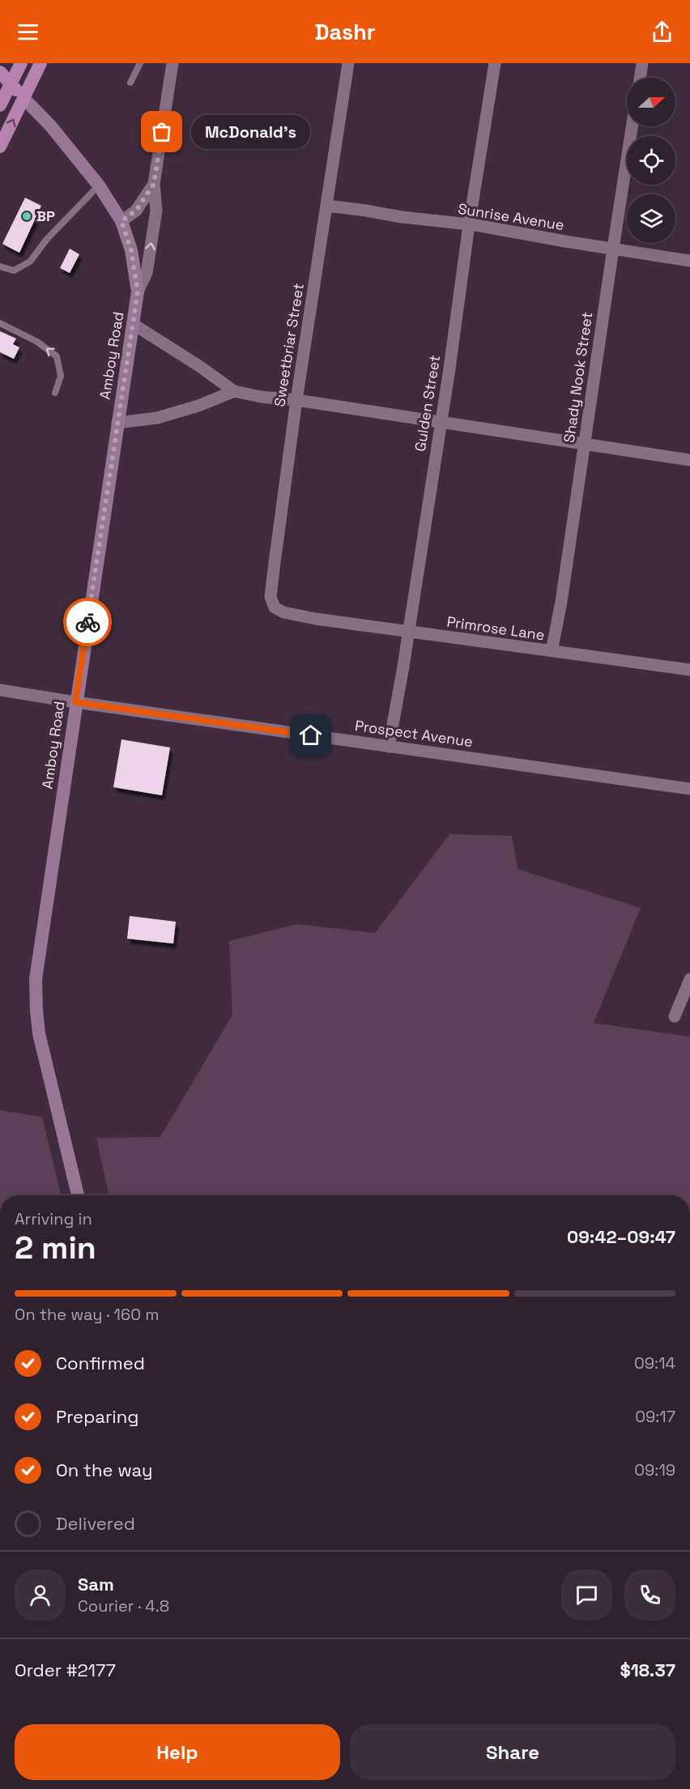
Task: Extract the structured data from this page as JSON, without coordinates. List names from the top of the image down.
{
  "streets": {
    "main road": ["Amboy Road"],
    "street": [
      "Sunrise Avenue",
      "Sweetbriar Street",
      "Shady Nook Street",
      "Gulden Street",
      "Primrose Lane",
      "Prospect Avenue"
    ]
  },
  "crossings": [
    ["Sunrise Avenue", "Sweetbriar Street"],
    ["Sunrise Avenue", "Shady Nook Street"],
    ["Sunrise Avenue", "Gulden Street"],
    ["Sweetbriar Street", "Primrose Lane"],
    ["Amboy Road", "Prospect Avenue"],
    ["Shady Nook Street", "Primrose Lane"],
    ["Gulden Street", "Primrose Lane"],
    ["Gulden Street", "Prospect Avenue"]
  ],
  "places": ["McDonald's", "BP"],
  "north": "right",
  "page": {
    "header": "Dashr",
    "bubble": "McDonald's",
    "heading": ["2 min", "Arriving in", "09:42–09:47"],
    "panel": [
      "Sam",
      "Courier · 4.8",
      "Order #2177",
      "$18.37"
    ],
    "bar": "On the way · 160 m",
    "list": [
      ["Confirmed", "09:14"],
      ["Preparing", "09:17"],
      ["On the way", "09:19"],
      "Delivered"
    ],
    "buttons": ["Help", "Share"]
  }
}
